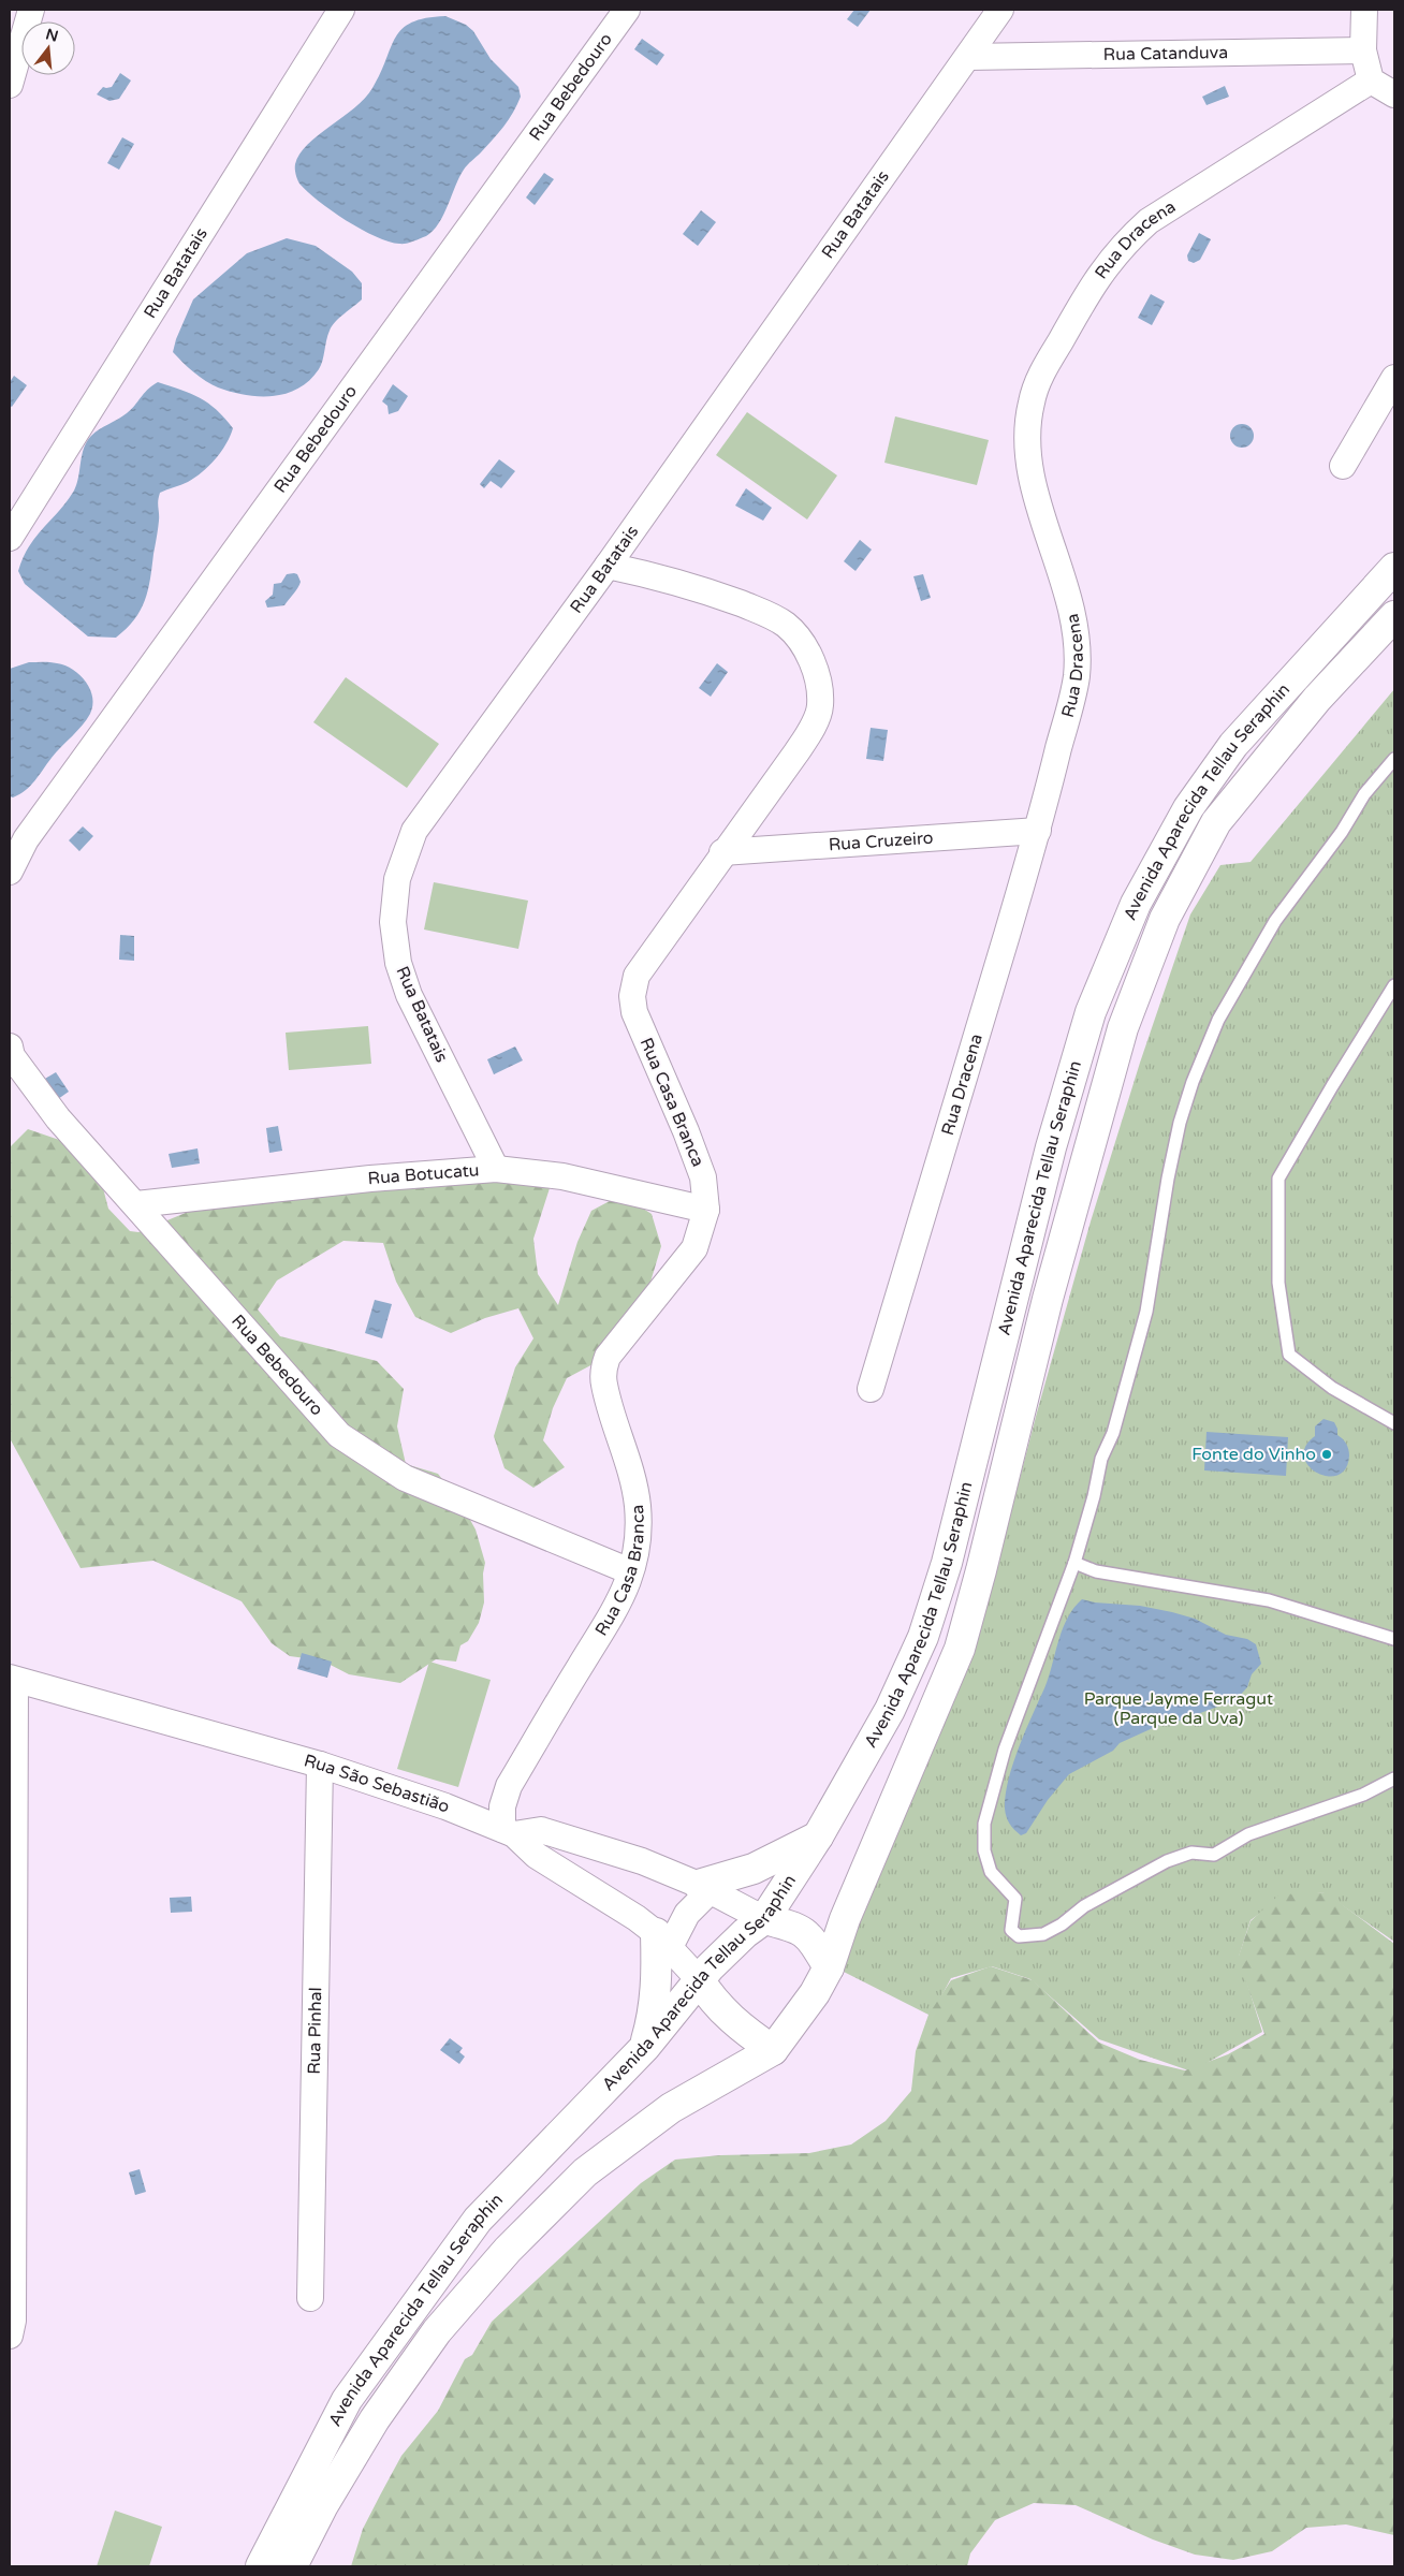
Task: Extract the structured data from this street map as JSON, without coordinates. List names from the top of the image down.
{
  "streets": {
    "main road": ["Avenida Aparecida Tellau Seraphin"],
    "street": [
      "Rua Catanduva",
      "Rua Bebedouro",
      "Rua Batatais",
      "Rua Dracena",
      "Rua Cruzeiro",
      "Rua Casa Branca",
      "Rua Botucatu",
      "Rua São Sebastião",
      "Rua Pinhal"
    ]
  },
  "crossings": [
    ["Rua Catanduva", "Rua Batatais"],
    ["Rua Bebedouro", "Rua Casa Branca"],
    ["Rua Bebedouro", "Rua Botucatu"],
    ["Rua Batatais", "Rua Casa Branca"],
    ["Rua Batatais", "Rua Botucatu"],
    ["Rua Dracena", "Rua Cruzeiro"],
    ["Avenida Aparecida Tellau Seraphin", "Rua São Sebastião"],
    ["Rua Cruzeiro", "Rua Casa Branca"],
    ["Rua Casa Branca", "Rua Botucatu"],
    ["Rua Casa Branca", "Rua São Sebastião"],
    ["Rua São Sebastião", "Rua Pinhal"]
  ],
  "parks": ["Parque Jayme Ferragut (Parque da Uva)"],
  "places": ["Fonte do Vinho"],
  "north": "top"
}
